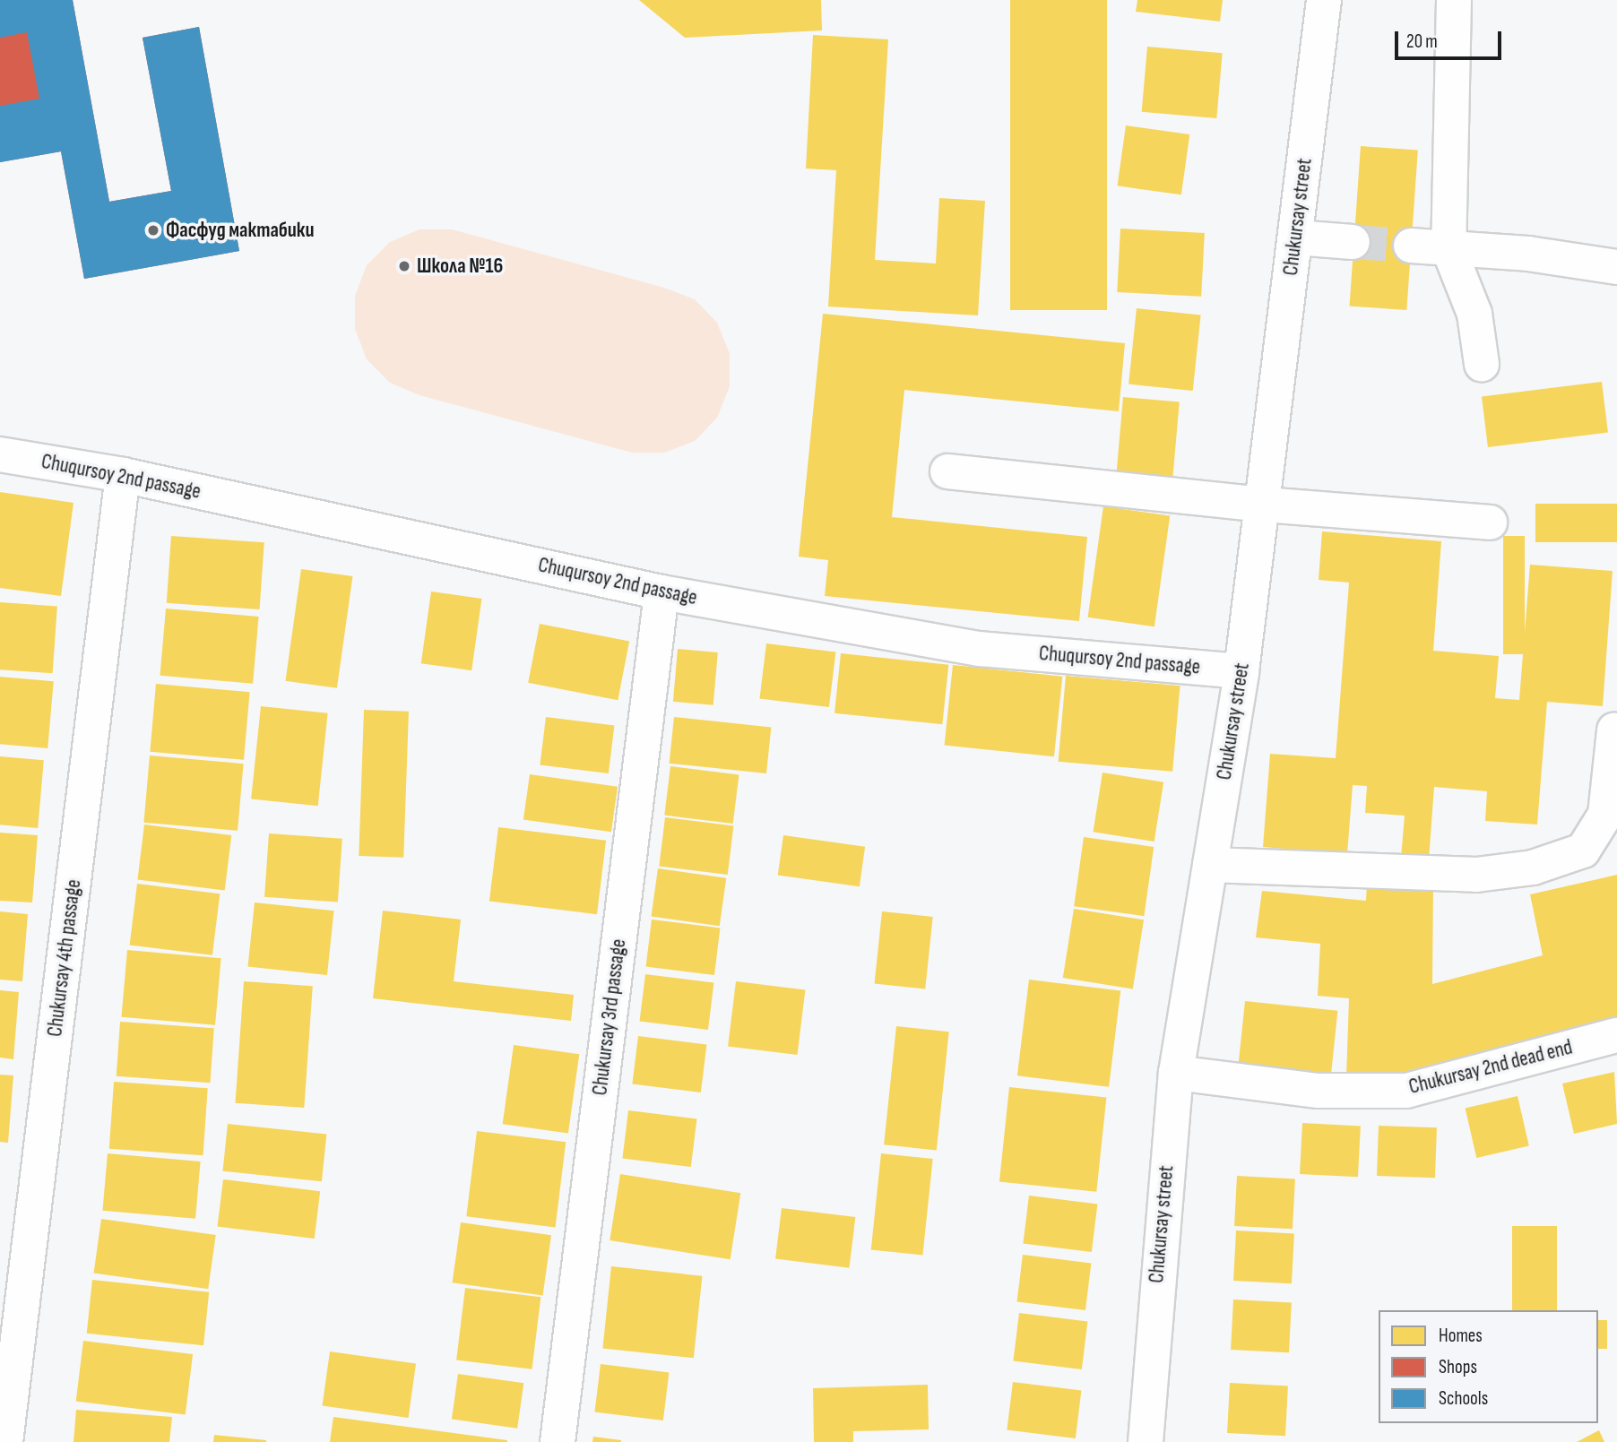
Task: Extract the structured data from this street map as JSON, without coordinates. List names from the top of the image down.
{
  "streets": {
    "street": [
      "Chukursay street",
      "Chuqursoy 2nd passage",
      "Chukursay 4th passage",
      "Chukursay 3rd passage",
      "Chukursay 2nd dead end"
    ]
  },
  "crossings": [
    ["Chukursay street", "Chuqursoy 2nd passage"],
    ["Chukursay street", "Chukursay 2nd dead end"],
    ["Chuqursoy 2nd passage", "Chukursay 4th passage"],
    ["Chuqursoy 2nd passage", "Chukursay 3rd passage"]
  ],
  "places": ["Фасфуд мактабики", "Школа №16"],
  "legend": ["Homes", "Shops", "Schools"],
  "scale_bar": "20 m"
}
